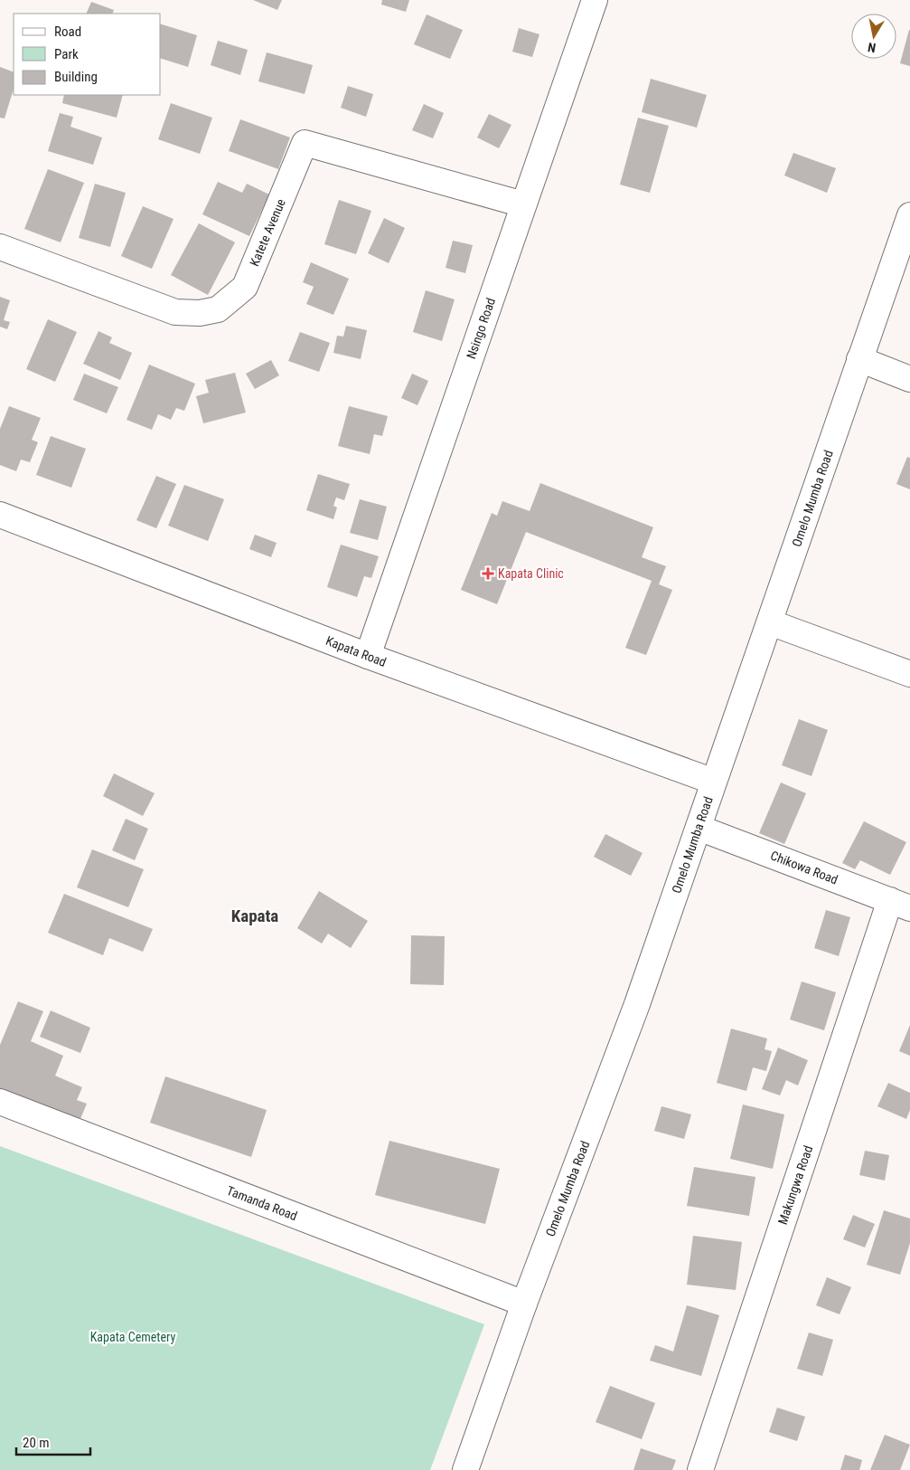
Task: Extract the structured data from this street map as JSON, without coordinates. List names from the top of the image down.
{
  "streets": {
    "street": [
      "Katete Avenue",
      "Nsingo Road",
      "Omelo Mumba Road",
      "Kapata Road",
      "Chikowa Road",
      "Makungwa Road",
      "Tamanda Road"
    ]
  },
  "crossings": [
    ["Katete Avenue", "Nsingo Road"],
    ["Nsingo Road", "Kapata Road"],
    ["Omelo Mumba Road", "Kapata Road"],
    ["Omelo Mumba Road", "Chikowa Road"],
    ["Omelo Mumba Road", "Tamanda Road"],
    ["Chikowa Road", "Makungwa Road"]
  ],
  "districts": ["Kapata"],
  "parks": ["Kapata Cemetery"],
  "places": {
    "health": ["Kapata Clinic"]
  },
  "legend": ["Road", "Park", "Building"],
  "scale_bar": "20 m",
  "north": "bottom"
}
